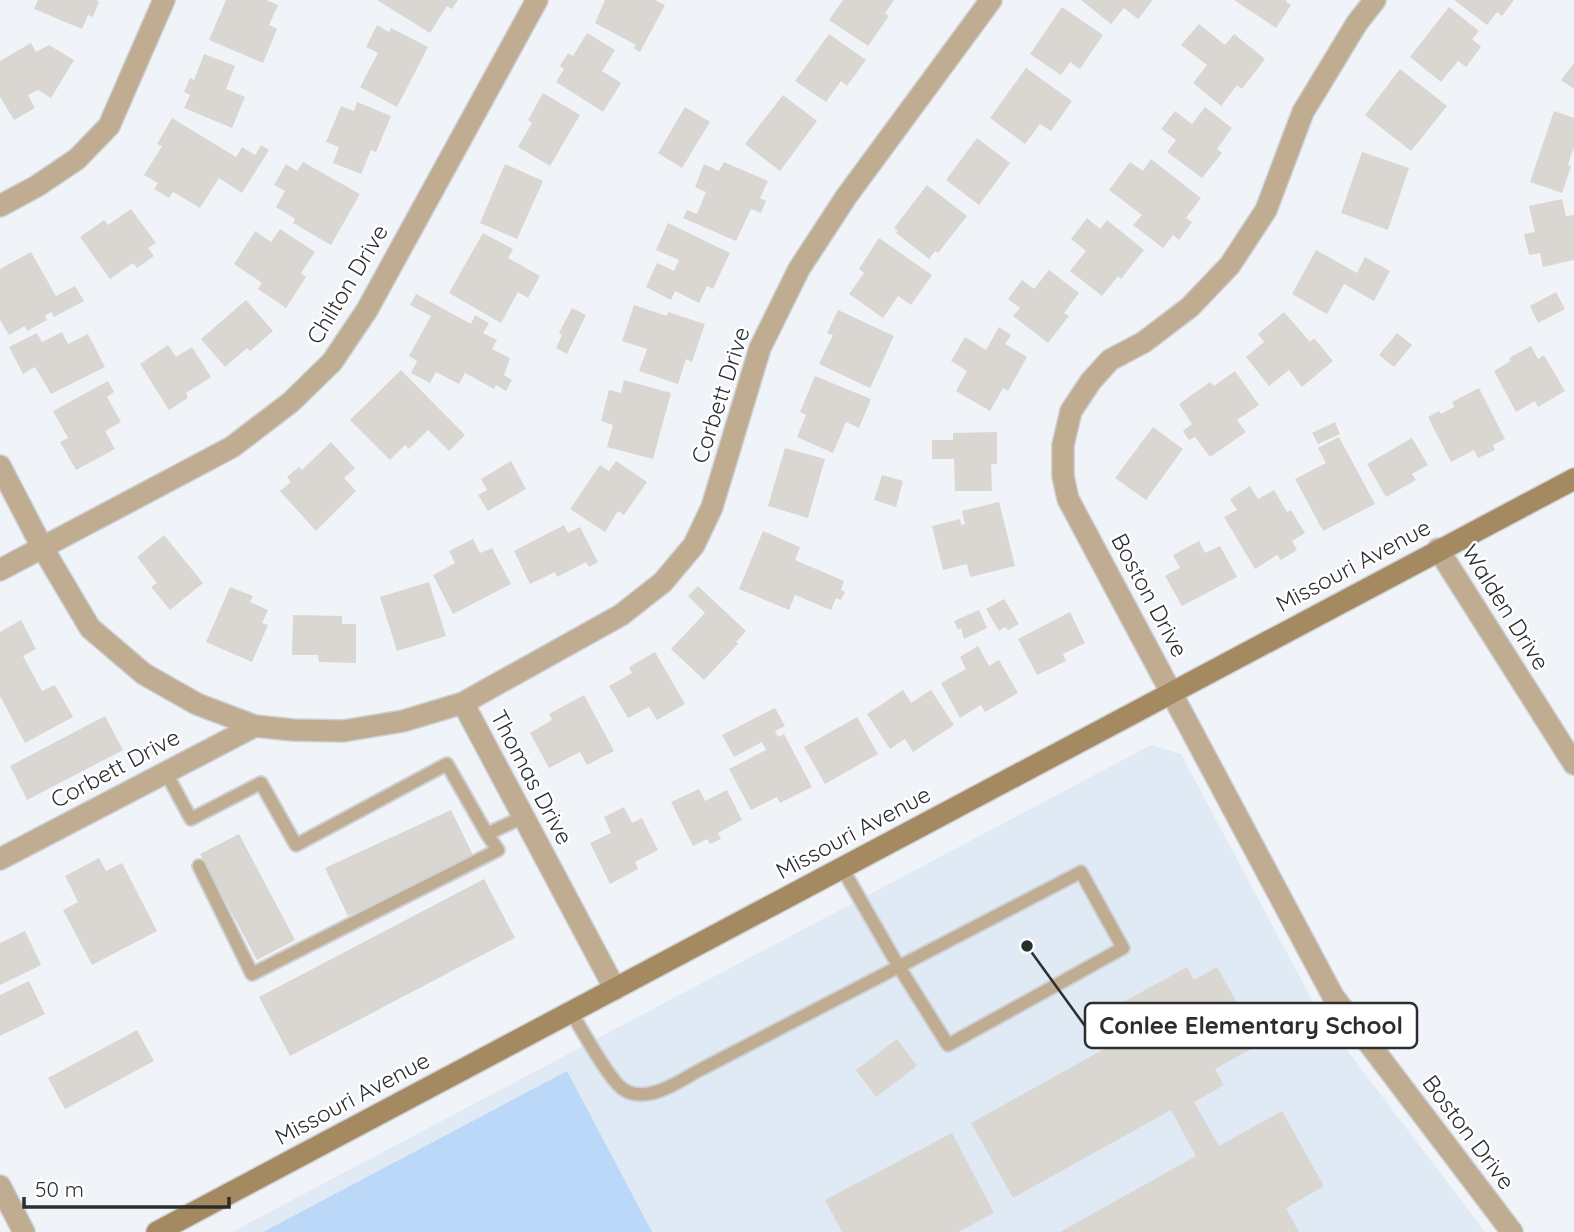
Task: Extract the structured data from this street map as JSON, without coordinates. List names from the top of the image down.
{
  "streets": {
    "main road": ["Missouri Avenue"],
    "street": [
      "Chilton Drive",
      "Corbett Drive",
      "Boston Drive",
      "Walden Drive",
      "Thomas Drive"
    ]
  },
  "crossings": [
    ["Chilton Drive", "Thomas Drive"],
    ["Corbett Drive", "Thomas Drive"],
    ["Missouri Avenue", "Boston Drive"],
    ["Missouri Avenue", "Walden Drive"],
    ["Missouri Avenue", "Thomas Drive"]
  ],
  "places": ["Conlee Elementary School"],
  "scale_bar": "50 m"
}
